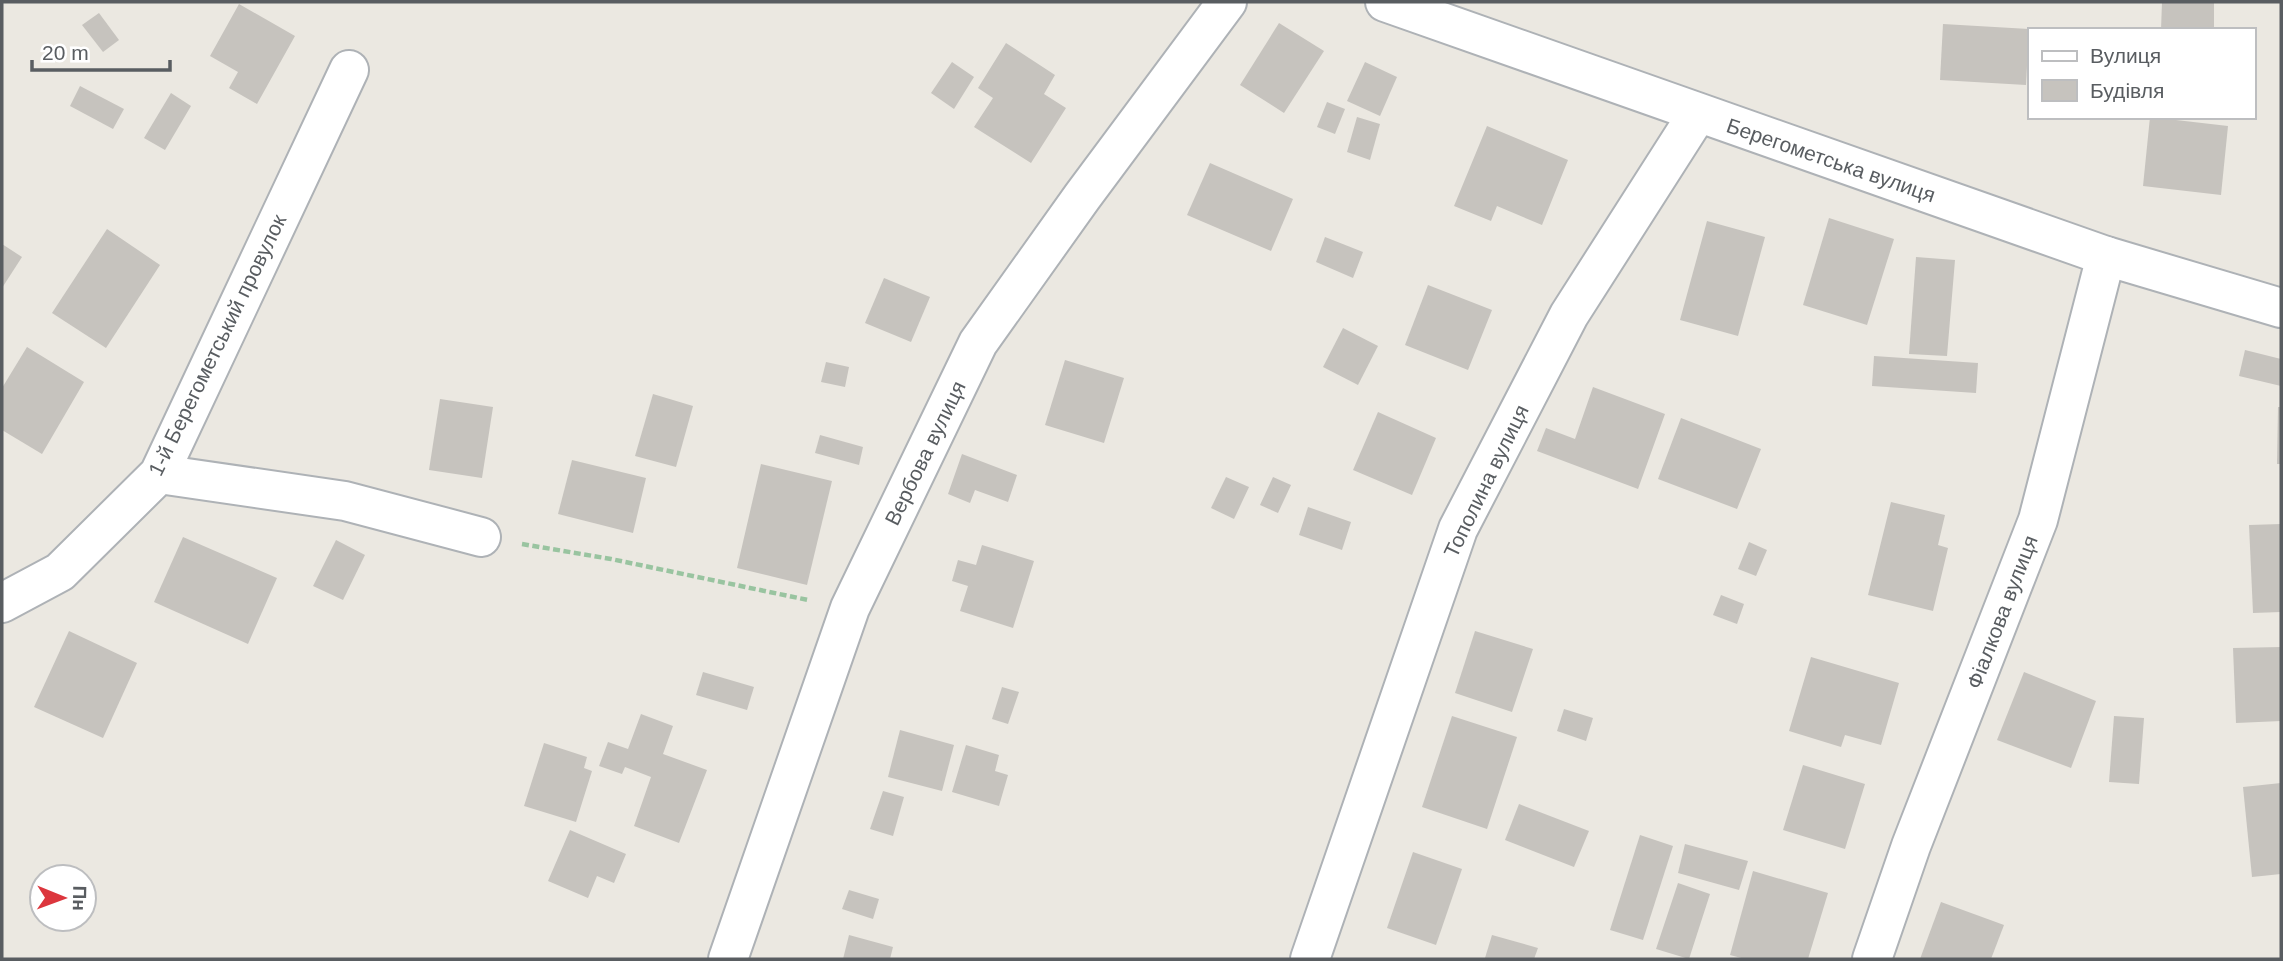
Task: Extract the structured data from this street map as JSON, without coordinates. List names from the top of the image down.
{
  "streets": {
    "street": [
      "Берегометська вулиця",
      "1-й Берегометський провулок",
      "Вербова вулиця",
      "Тополина вулиця",
      "Фіалкова вулиця"
    ]
  },
  "crossings": [
    ["Берегометська вулиця", "Тополина вулиця"],
    ["Берегометська вулиця", "Фіалкова вулиця"]
  ],
  "legend": ["Вулиця", "Будівля"],
  "scale_bar": "20 m",
  "north": "right"
}
